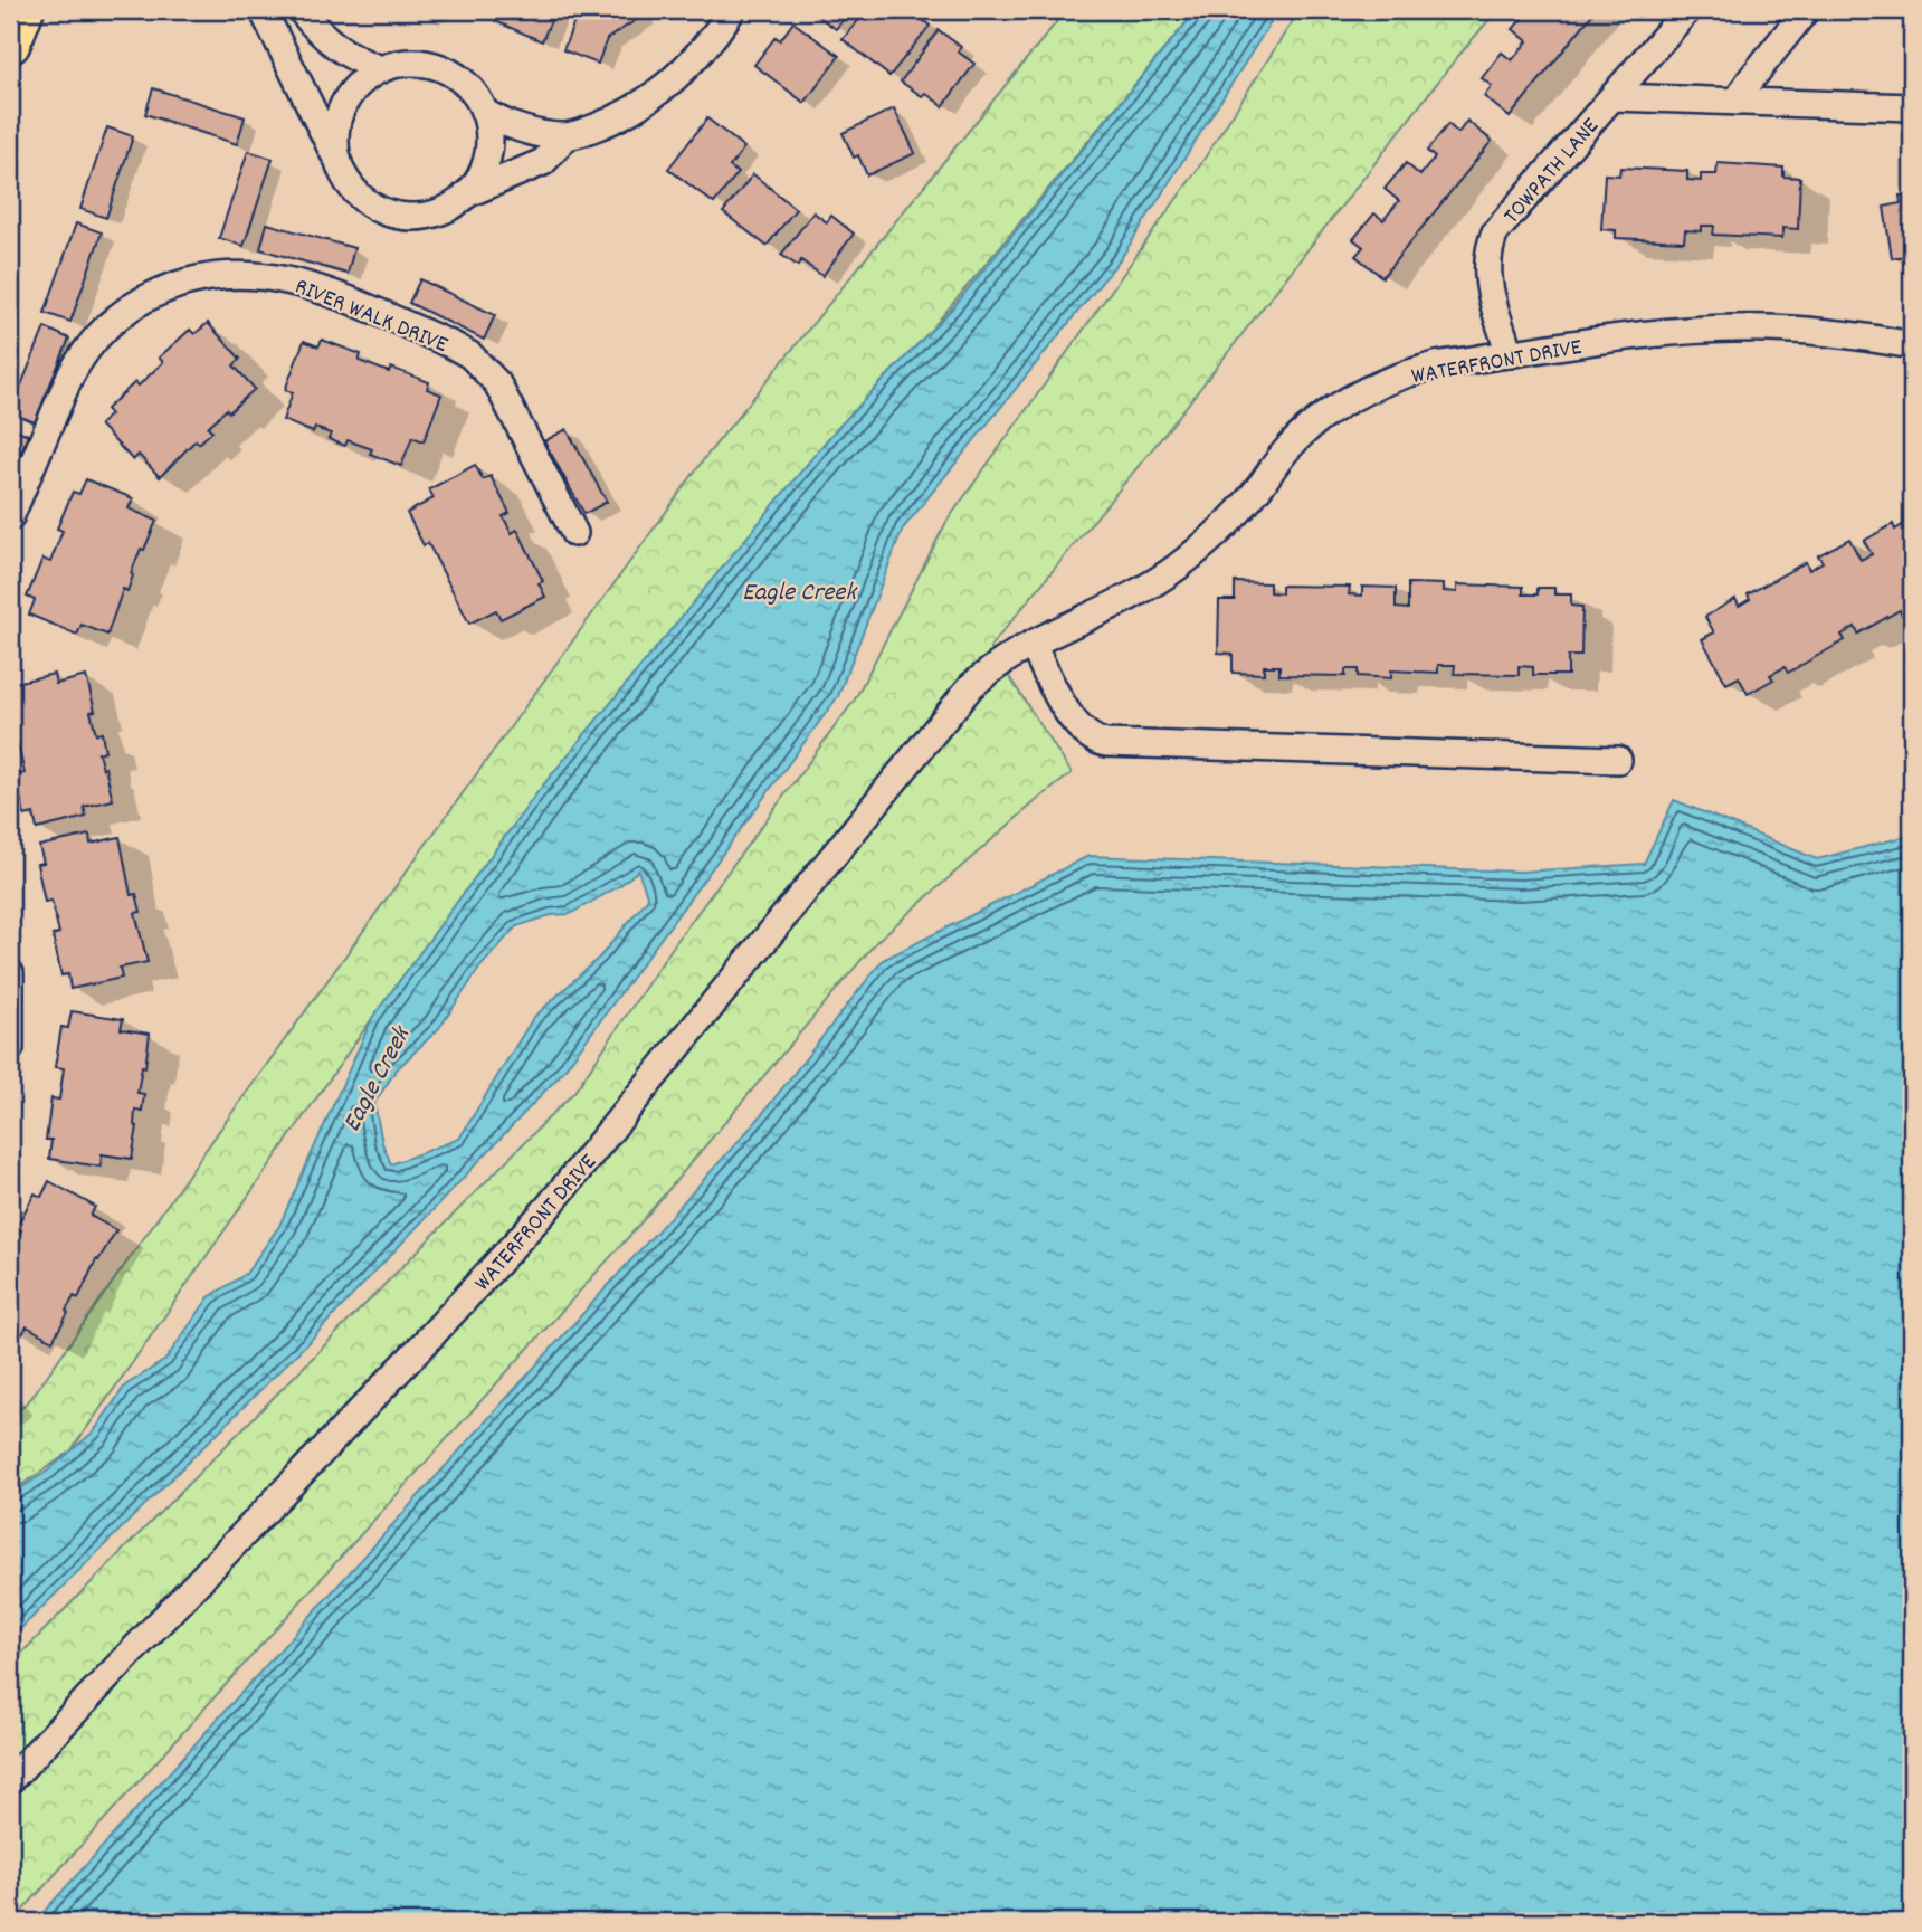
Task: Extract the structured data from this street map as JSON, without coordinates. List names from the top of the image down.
{
  "streets": {
    "street": ["TOWPATH LANE", "RIVER WALK DRIVE", "WATERFRONT DRIVE"]
  },
  "crossings": [
    ["TOWPATH LANE", "WATERFRONT DRIVE"]
  ],
  "water": ["Eagle Creek"]
}
